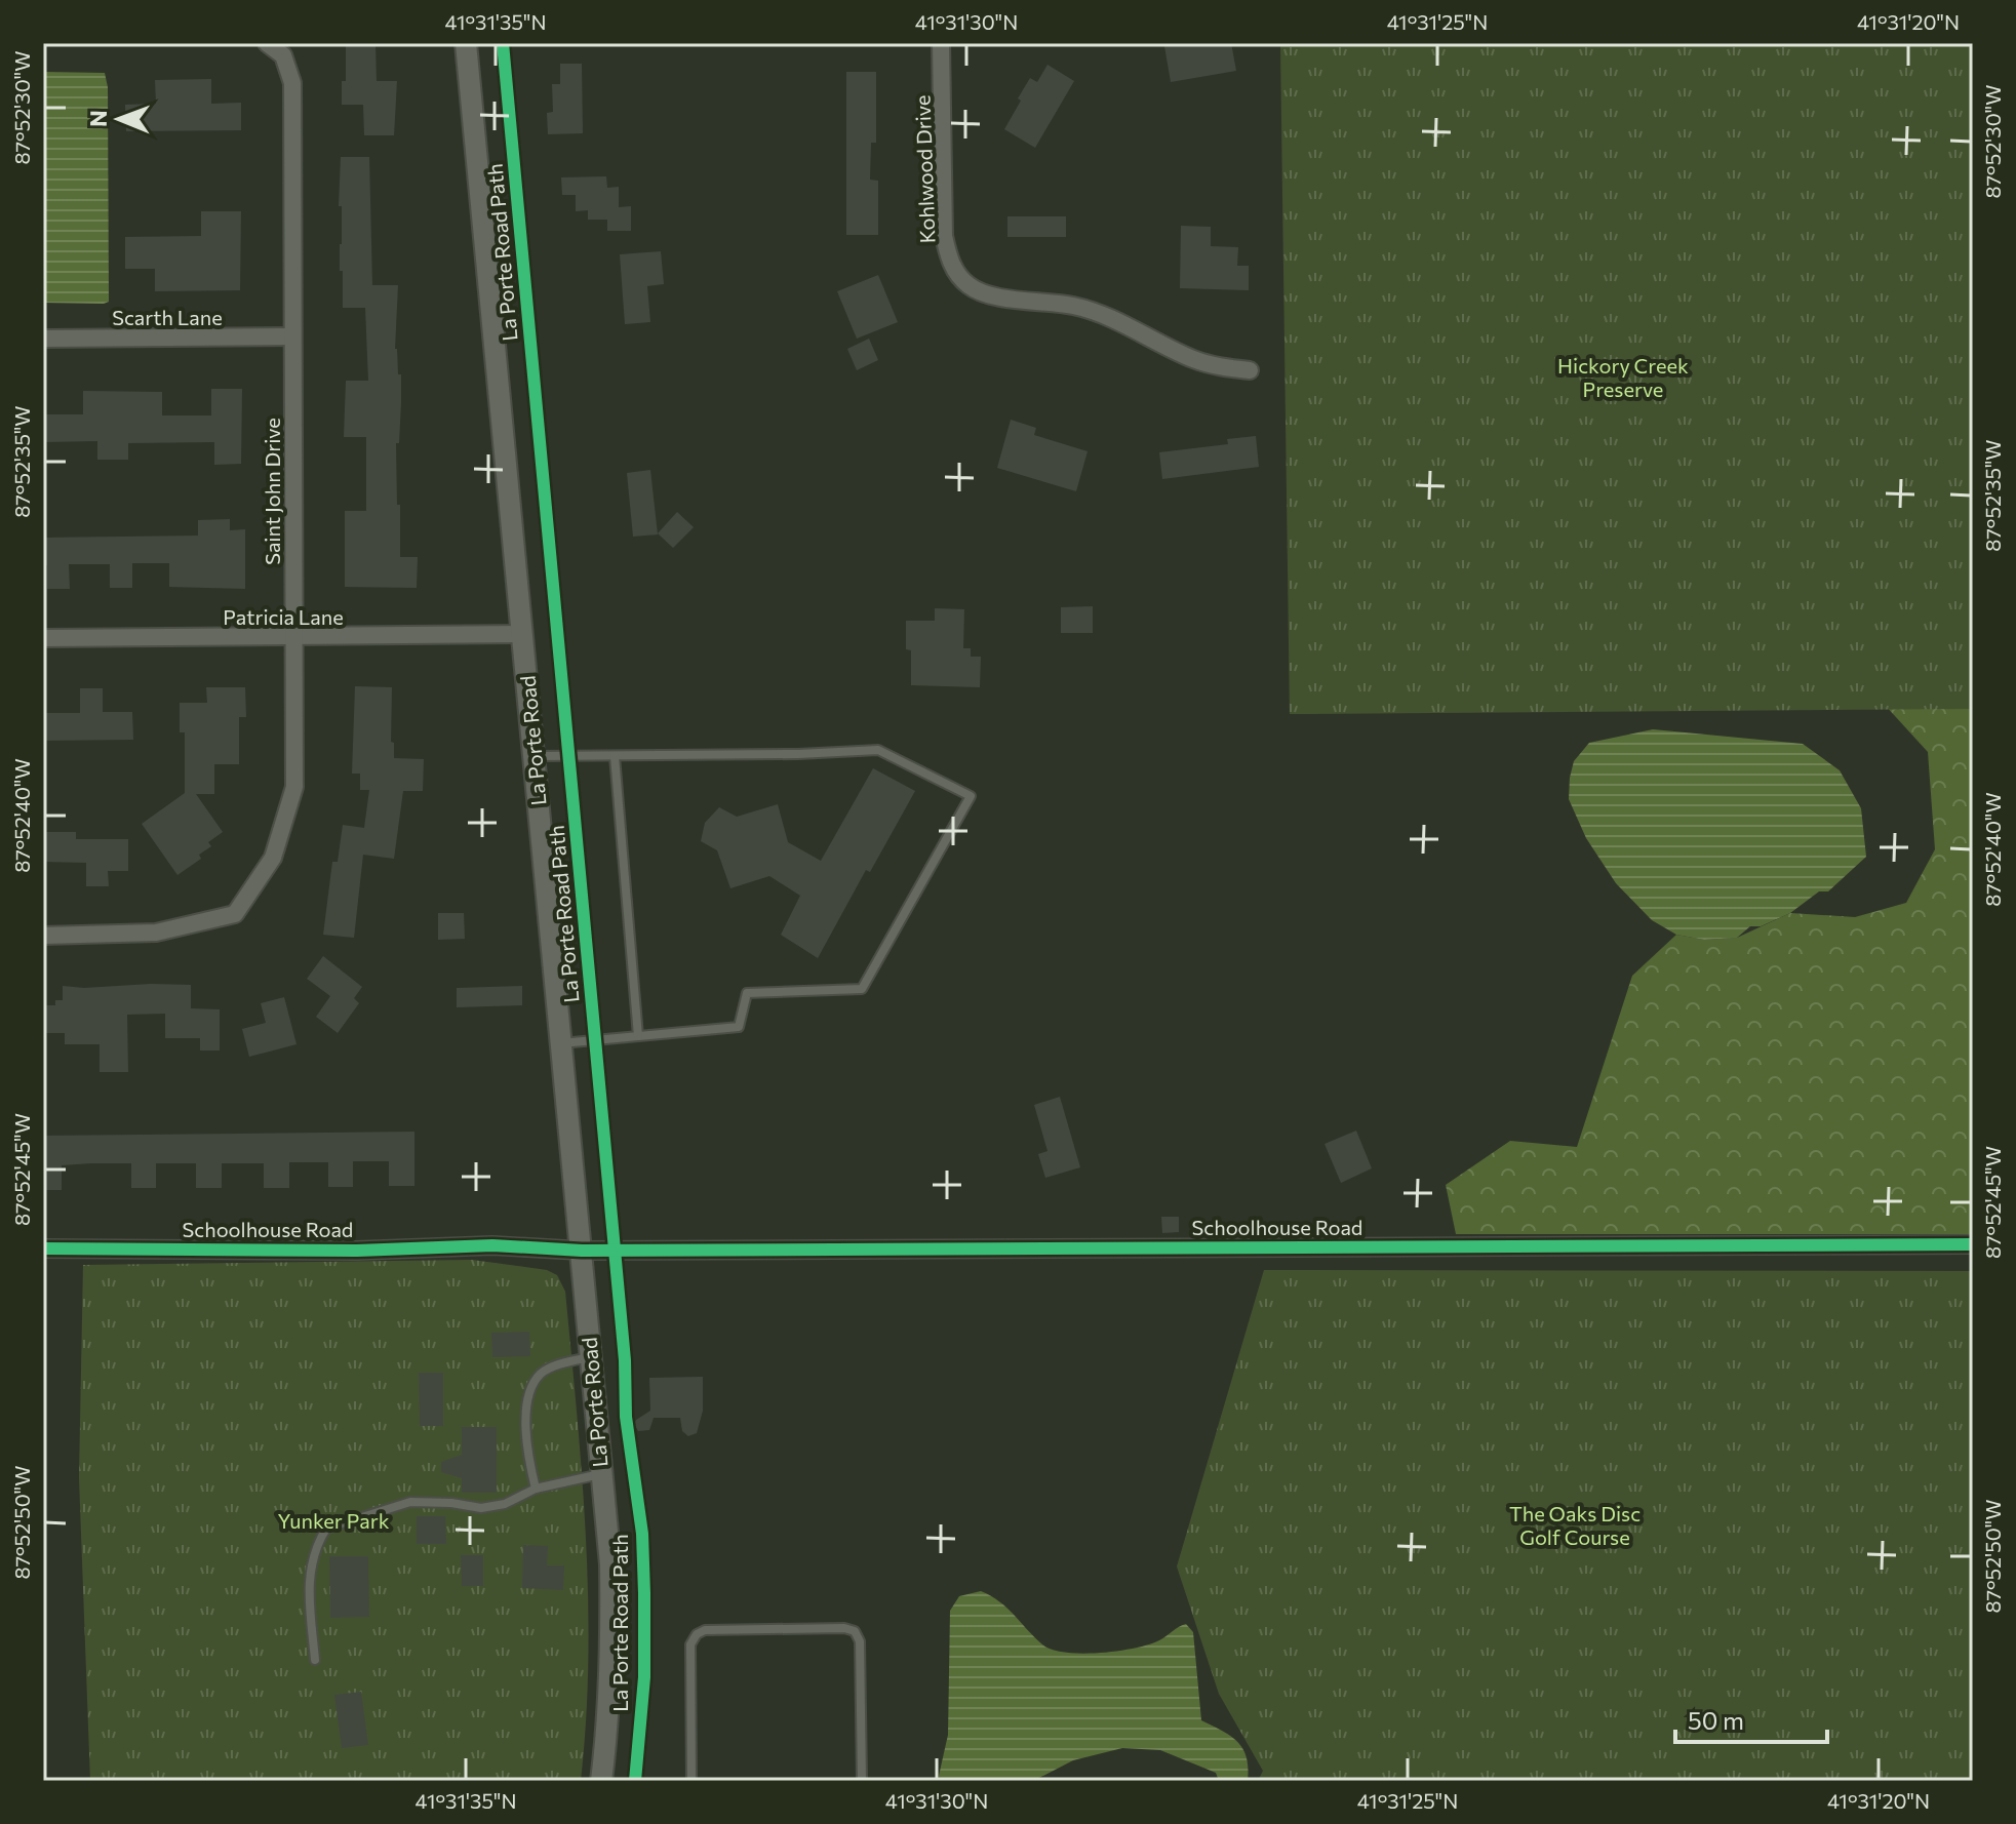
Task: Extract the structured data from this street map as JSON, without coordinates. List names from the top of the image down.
{
  "streets": {
    "street": [
      "Kohlwood Drive",
      "Scarth Lane",
      "Saint John Drive",
      "Patricia Lane",
      "La Porte Road",
      "Schoolhouse Road"
    ],
    "cycle path": ["La Porte Road Path"]
  },
  "crossings": [
    ["Scarth Lane", "Saint John Drive"],
    ["Saint John Drive", "Patricia Lane"],
    ["Patricia Lane", "La Porte Road"],
    ["La Porte Road", "Schoolhouse Road"]
  ],
  "parks": ["Hickory Creek Preserve", "The Oaks Disc Golf Course", "Yunker Park"],
  "scale_bar": "50 m",
  "north": "left",
  "coordinates": [
    "41°31'35\"N",
    "41°31'30\"N",
    "41°31'25\"N",
    "41°31'20\"N",
    "87°52'30\"W",
    "87°52'35\"W",
    "87°52'40\"W",
    "87°52'45\"W",
    "87°52'50\"W"
  ]
}
